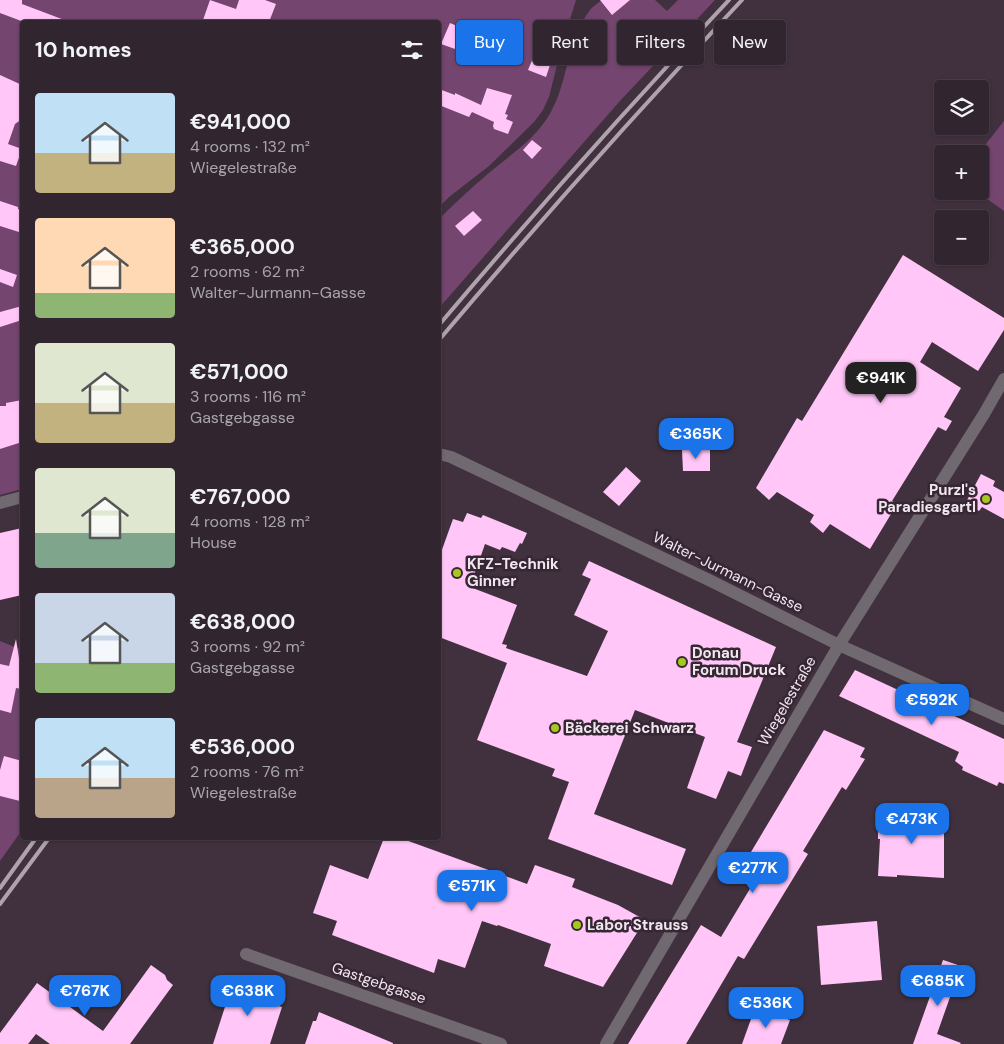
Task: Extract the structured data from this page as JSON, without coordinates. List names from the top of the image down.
{
  "streets": {
    "street": ["Walter-Jurmann-Gasse", "Wiegelestraße", "Gastgebgasse"]
  },
  "crossings": [
    ["Walter-Jurmann-Gasse", "Wiegelestraße"]
  ],
  "places": [
    "Purzl's Paradiesgartl",
    "KFZ-Technik Ginner",
    "Donau Forum Druck",
    "Bäckerei Schwarz",
    "Labor Strauss"
  ],
  "page": {
    "chip": [
      "Buy",
      "Rent",
      "Filters",
      "New"
    ],
    "heading": "10 homes",
    "map_buttons": ["+", "−"],
    "list": [
      {
        "name": "€941,000",
        "note": "4 rooms · 132 m² · Wiegelestraße"
      },
      {
        "name": "€365,000",
        "note": "2 rooms · 62 m² · Walter-Jurmann-Gasse"
      },
      {
        "name": "€571,000",
        "note": "3 rooms · 116 m² · Gastgebgasse"
      },
      {
        "name": "€767,000",
        "note": "4 rooms · 128 m² · House"
      },
      {
        "name": "€638,000",
        "note": "3 rooms · 92 m² · Gastgebgasse"
      },
      {
        "name": "€536,000",
        "note": "2 rooms · 76 m² · Wiegelestraße"
      }
    ],
    "price": [
      "€941K",
      "€365K",
      "€592K",
      "€473K",
      "€277K",
      "€571K",
      "€685K",
      "€767K",
      "€638K",
      "€536K"
    ]
  }
}
